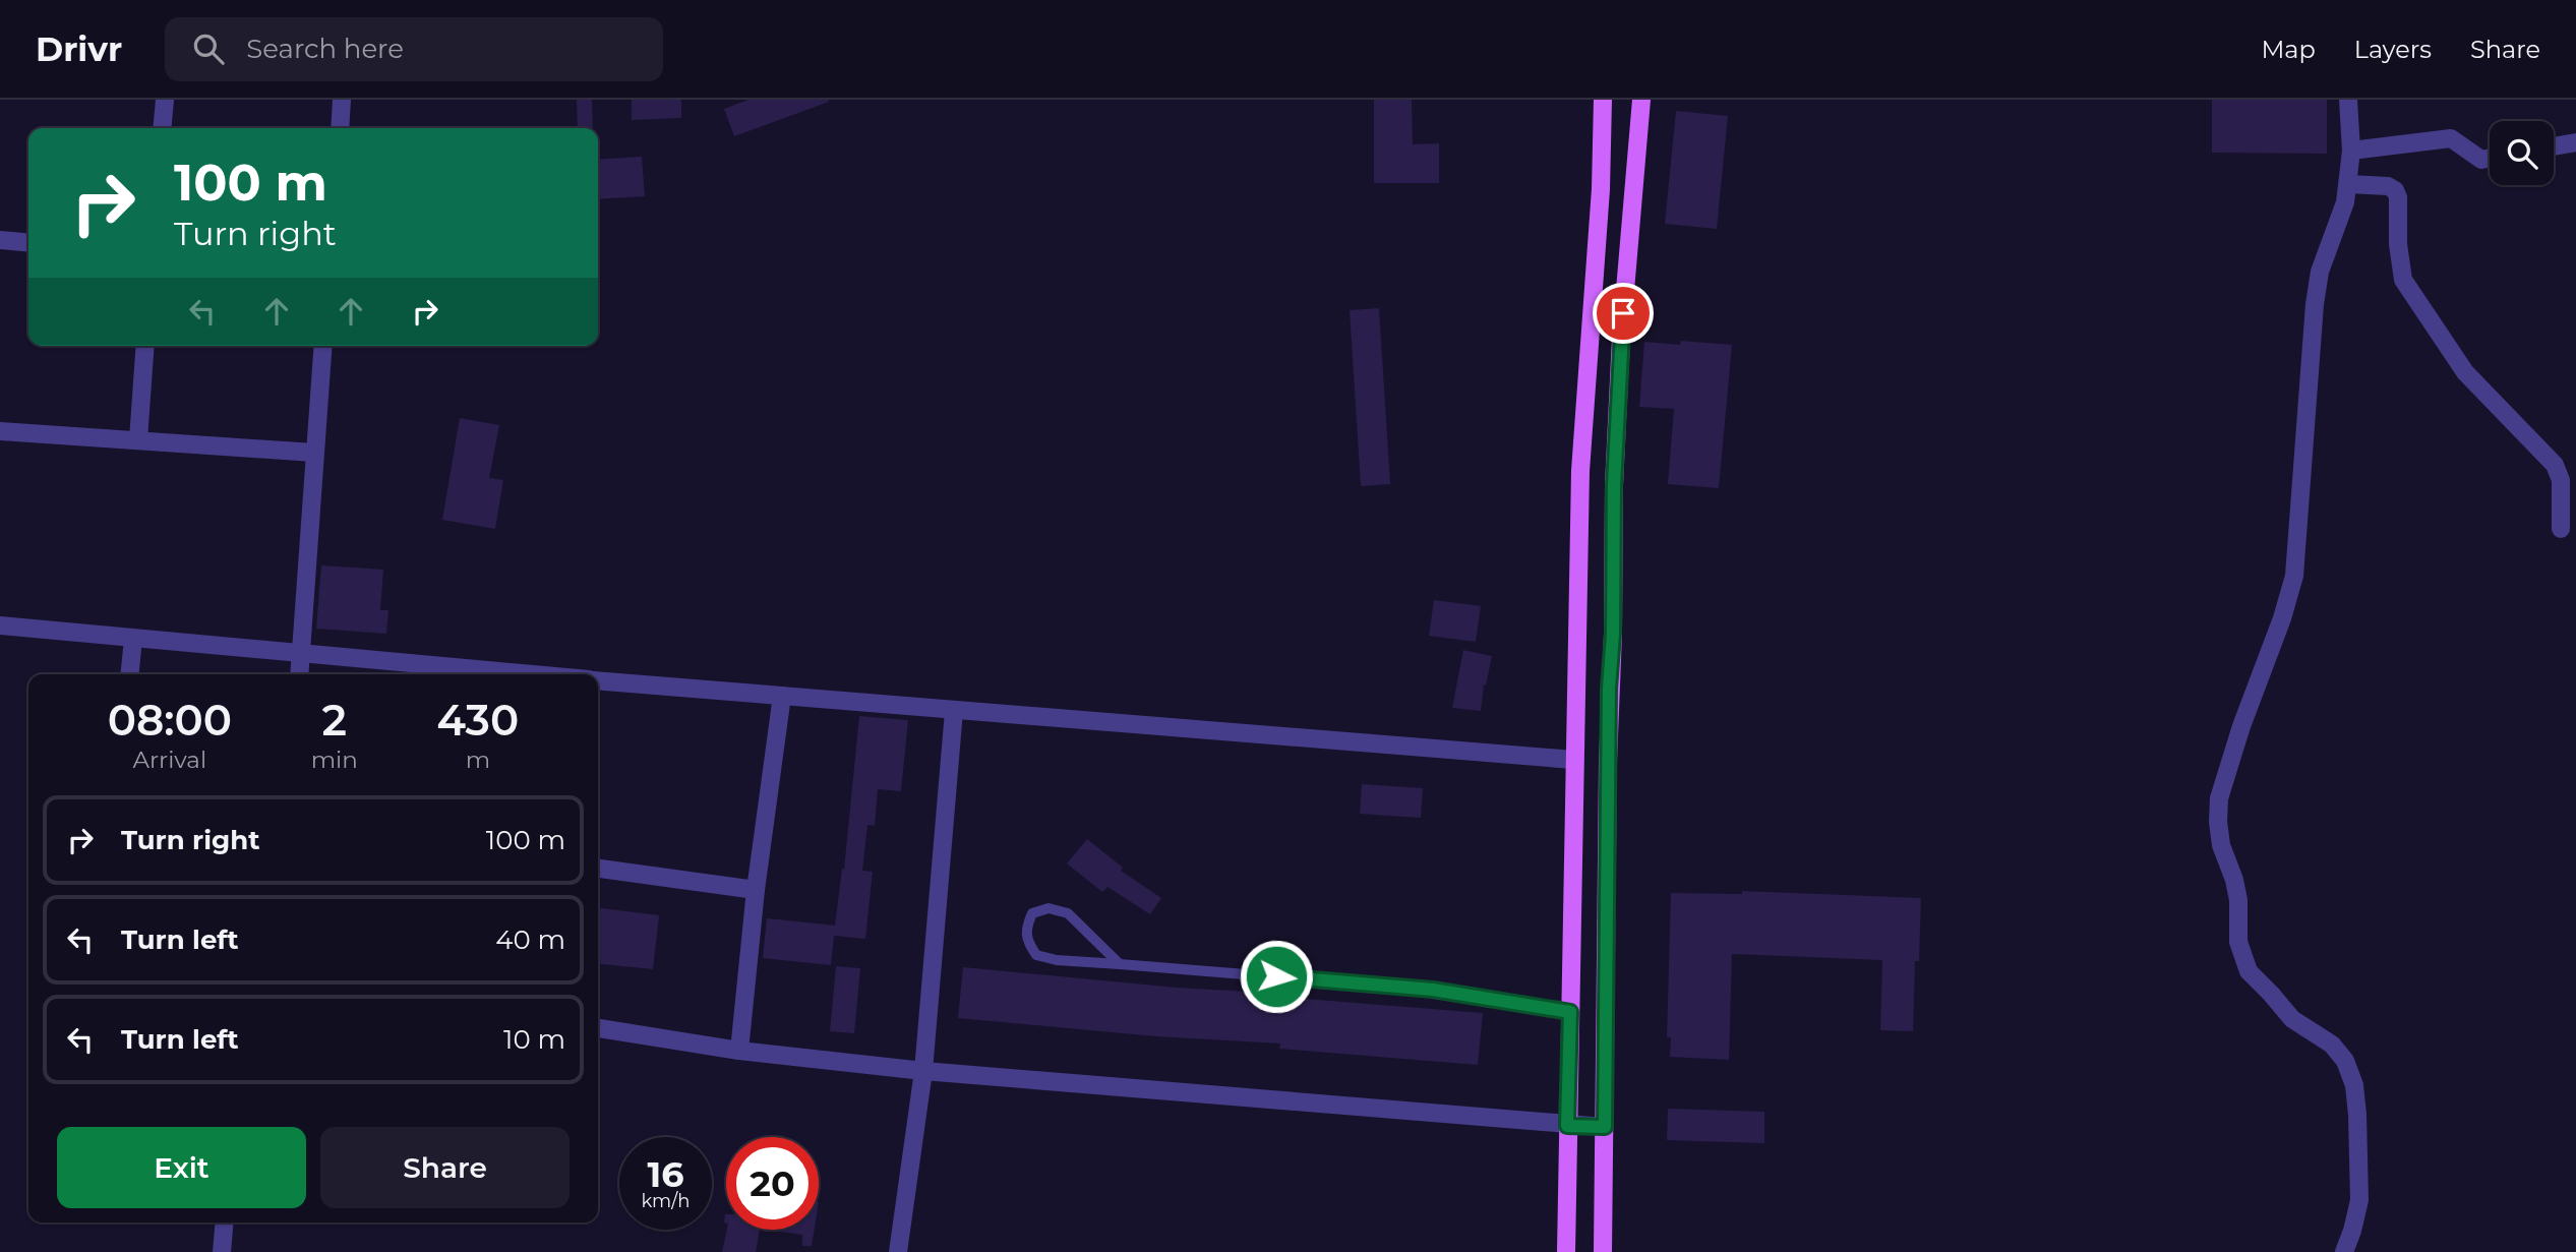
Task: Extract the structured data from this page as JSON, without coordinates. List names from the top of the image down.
{
  "page": {
    "header": "Drivr",
    "search": "Search here",
    "nav": ["Map", "Layers", "Share"],
    "turn": ["100 m", "Turn right"],
    "eta": [
      "08:00",
      "Arrival",
      "2",
      "min",
      "430",
      "m"
    ],
    "list": [
      {
        "name": "Turn right",
        "value": "100 m"
      },
      {
        "name": "Turn left",
        "value": "40 m"
      },
      {
        "name": "Turn left",
        "value": "10 m"
      }
    ],
    "buttons": ["Exit", "Share"],
    "speed": "16 km/h",
    "limit": "20"
  }
}
